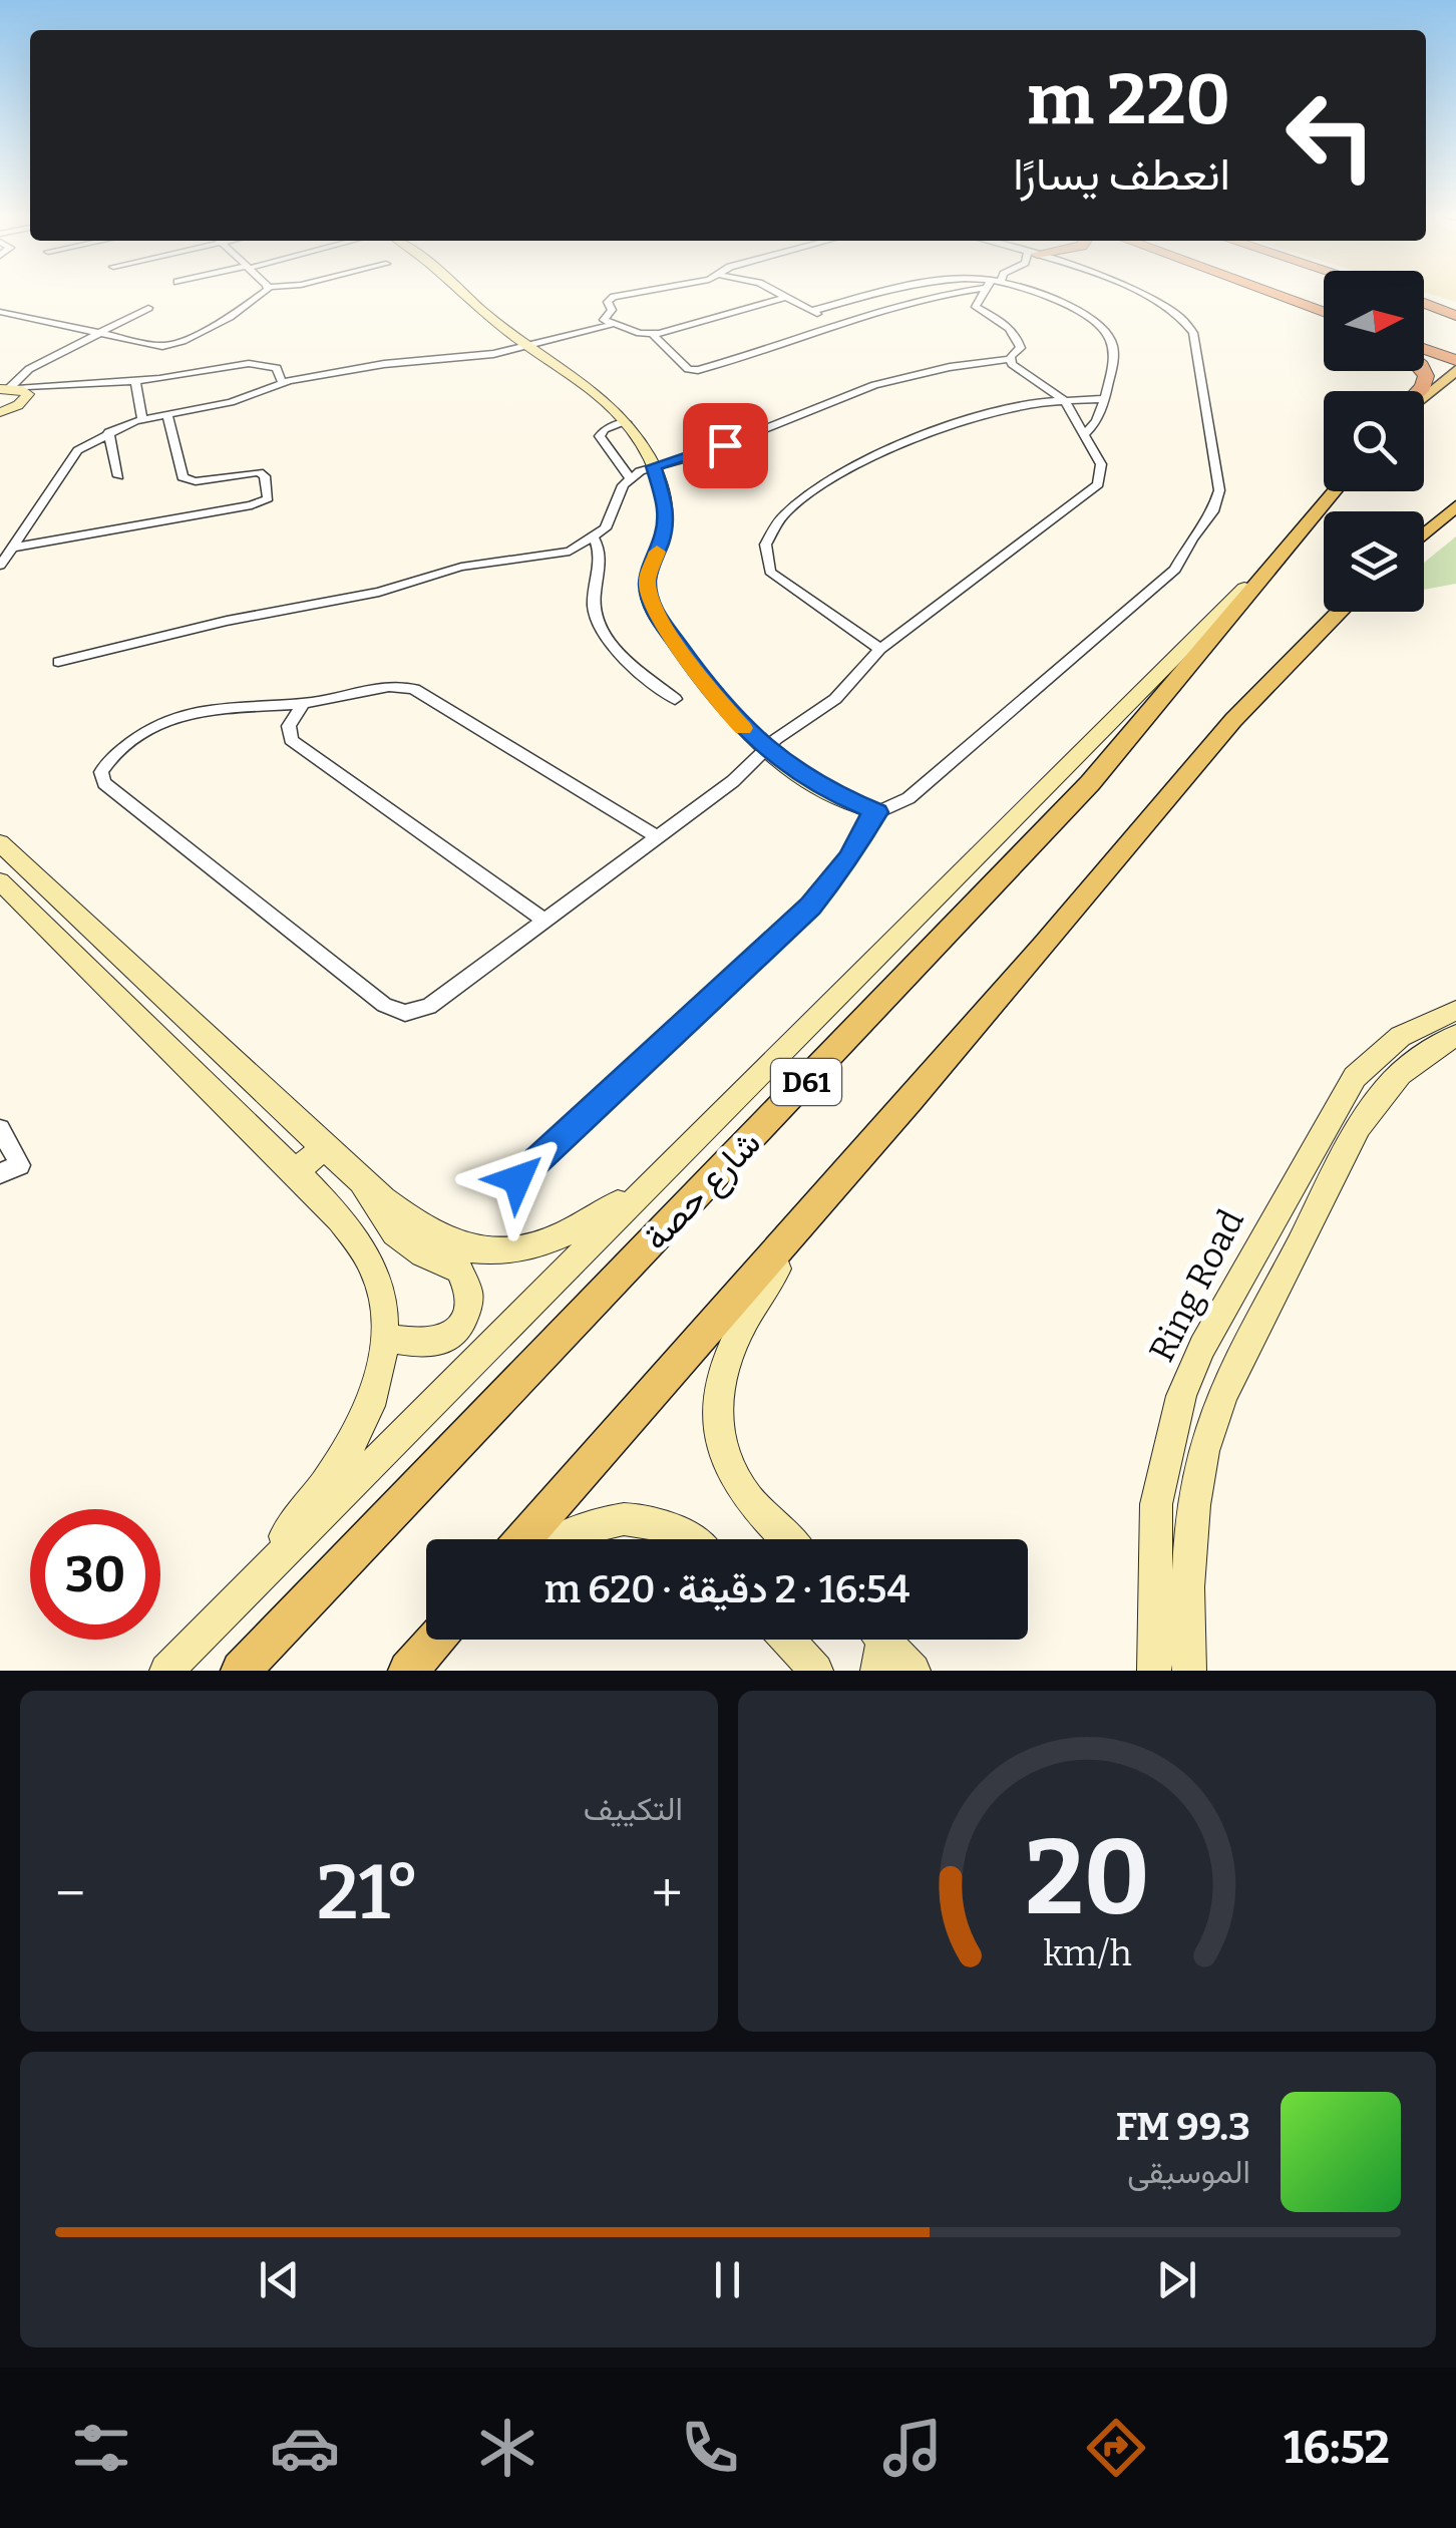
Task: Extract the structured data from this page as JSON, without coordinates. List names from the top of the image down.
{
  "streets": {
    "main road": ["D61", "شارع حصة"],
    "street": ["Ring Road"]
  },
  "north": "right",
  "page": {
    "turn": ["220 m", "انعطف يسارًا"],
    "limit": "30",
    "trip": "16:54 · 2 دقيقة · 620 m",
    "tile": "التكييف",
    "heat": ["−", "21°", "+"],
    "song": ["99.3 FM", "الموسيقى"],
    "tabs": "16:52",
    "gauge": ["20", "km/h"]
  }
}
